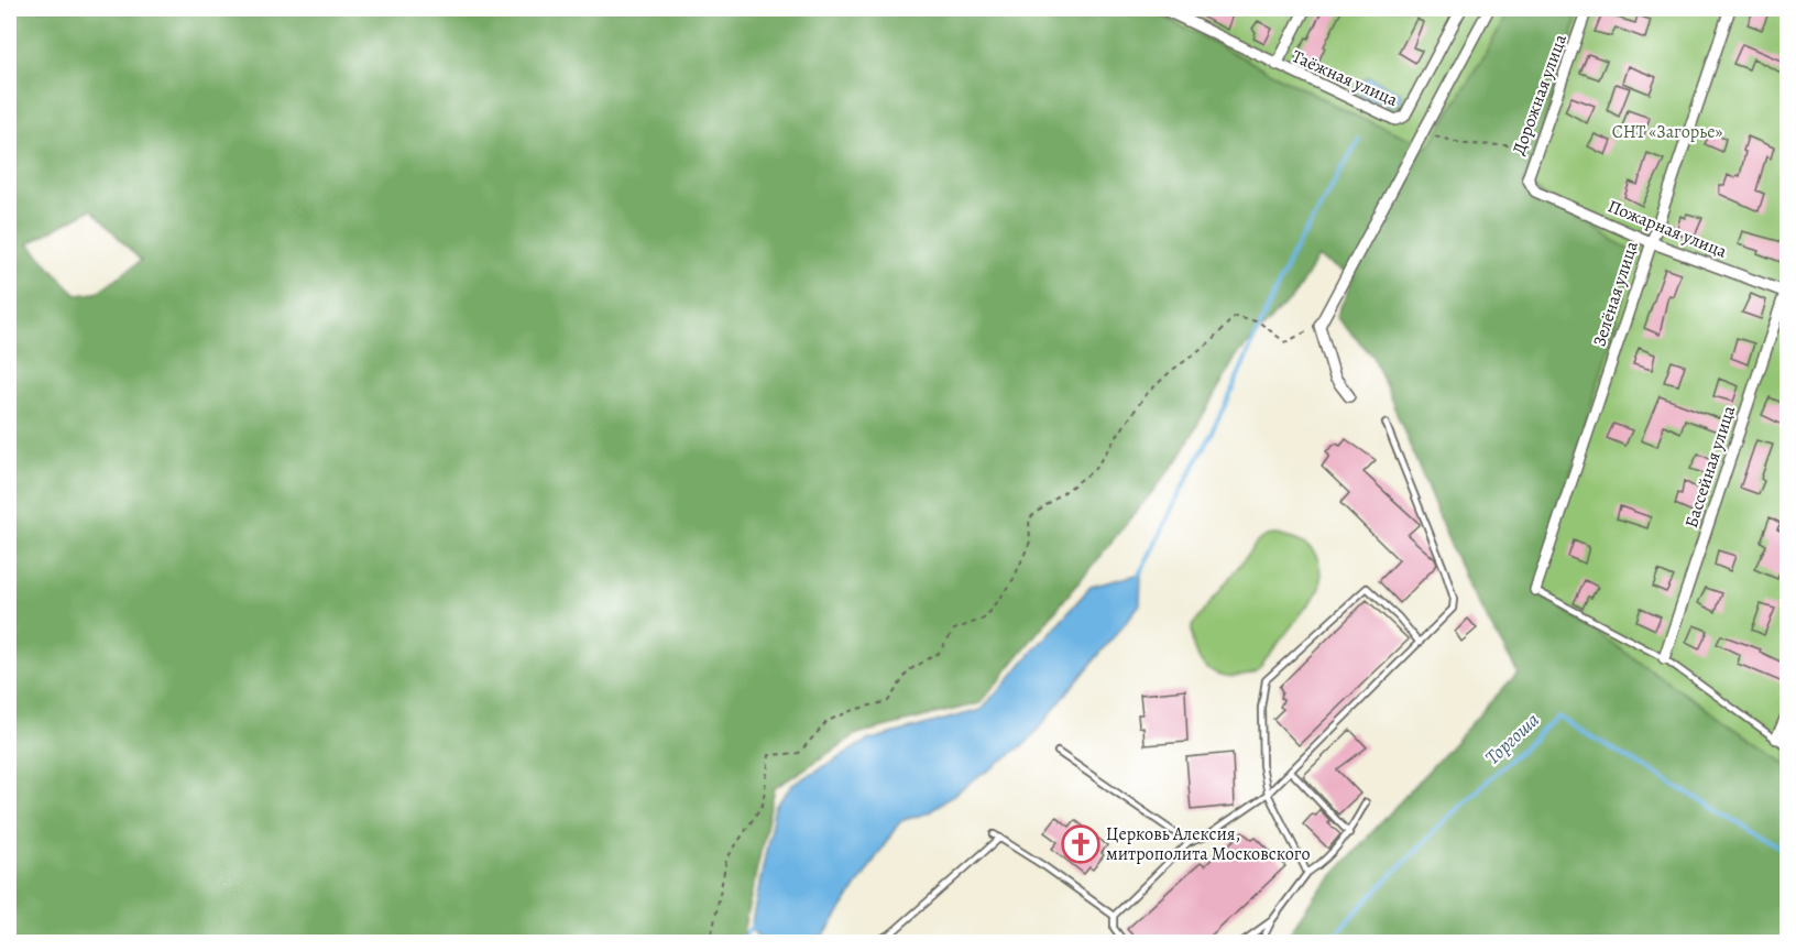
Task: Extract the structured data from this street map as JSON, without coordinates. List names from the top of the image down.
{
  "streets": {
    "street": [
      "Таёжная улица",
      "Дорожная улица",
      "Пожарная улица",
      "Зелёная улица",
      "Бассейная улица"
    ]
  },
  "crossings": [
    ["Дорожная улица", "Пожарная улица"],
    ["Пожарная улица", "Зелёная улица"],
    ["Пожарная улица", "Бассейная улица"]
  ],
  "water": ["Торгоша"],
  "parks": ["СНТ «Загорье»"],
  "places": {
    "church": ["Церковь Алексия, митрополита Московского"]
  }
}
